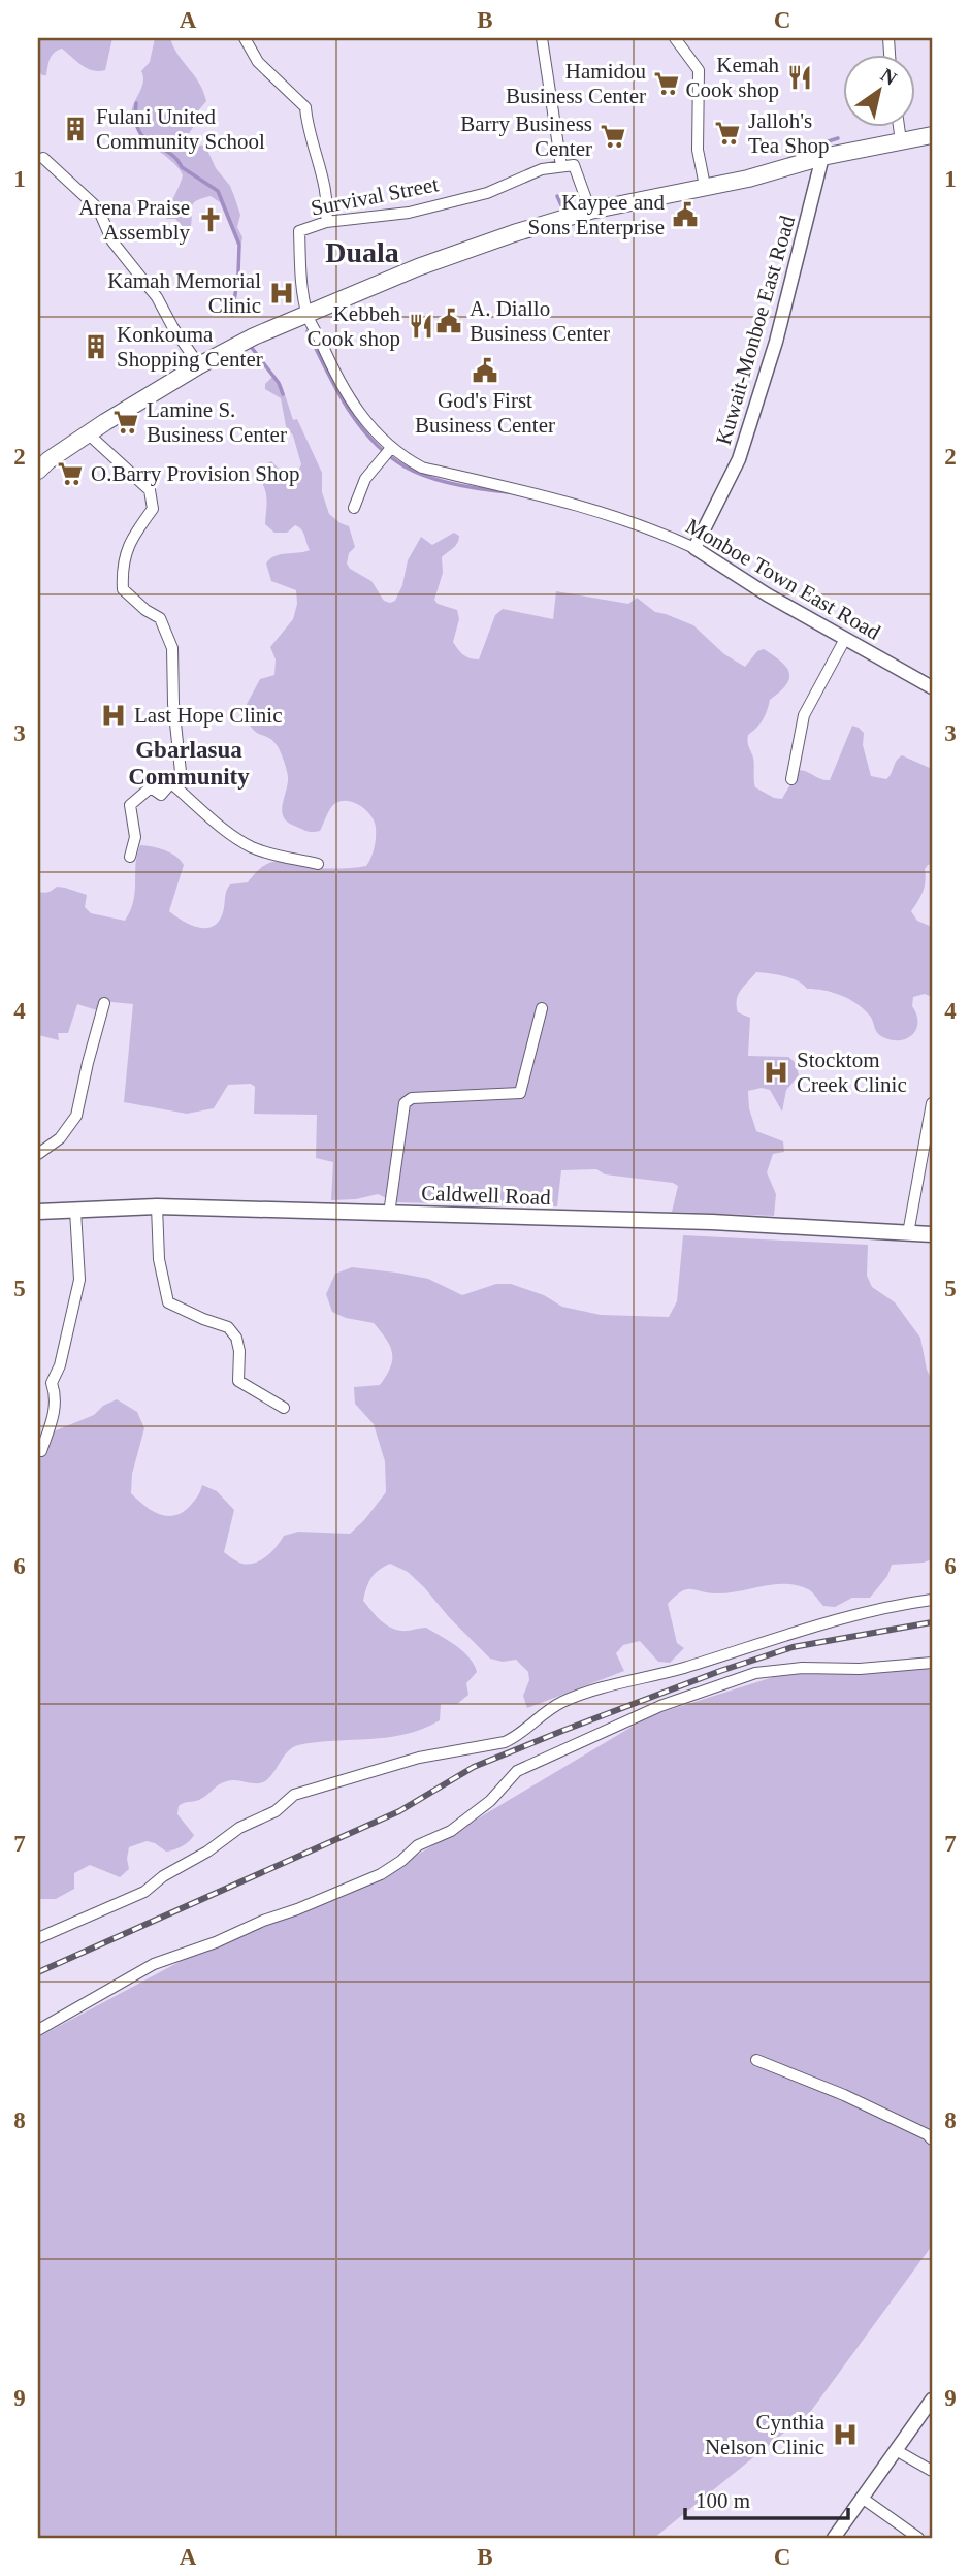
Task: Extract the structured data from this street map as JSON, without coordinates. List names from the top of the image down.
{
  "streets": {
    "main road": ["Caldwell Road"],
    "street": ["Survival Street", "Kuwait-Monboe East Road", "Monboe Town East Road"]
  },
  "crossings": [
    ["Survival Street", "Monboe Town East Road"],
    ["Kuwait-Monboe East Road", "Monboe Town East Road"]
  ],
  "districts": ["Duala", "Gbarlasua Community"],
  "places": {
    "restaurant": ["Kemah Cook shop", "Kebbeh Cook shop"],
    "supermarket": [
      "Hamidou Business Center",
      "Jalloh's Tea Shop",
      "Barry Business Center",
      "Lamine S. Business Center",
      "O.Barry Provision Shop"
    ],
    "building": ["Fulani United Community School", "Konkouma Shopping Center"],
    "public building": ["Kaypee and Sons Enterprise", "A. Diallo Business Center", "God's First Business Center"],
    "church": ["Arena Praise Assembly"],
    "hospital": [
      "Kamah Memorial Clinic",
      "Last Hope Clinic",
      "Stocktom Creek Clinic",
      "Cynthia Nelson Clinic"
    ]
  },
  "scale_bar": "100 m",
  "north": "top right",
  "grid": {
    "columns": ["A", "B", "C"],
    "rows": [
      "1",
      "2",
      "3",
      "4",
      "5",
      "6",
      "7",
      "8",
      "9"
    ]
  }
}
